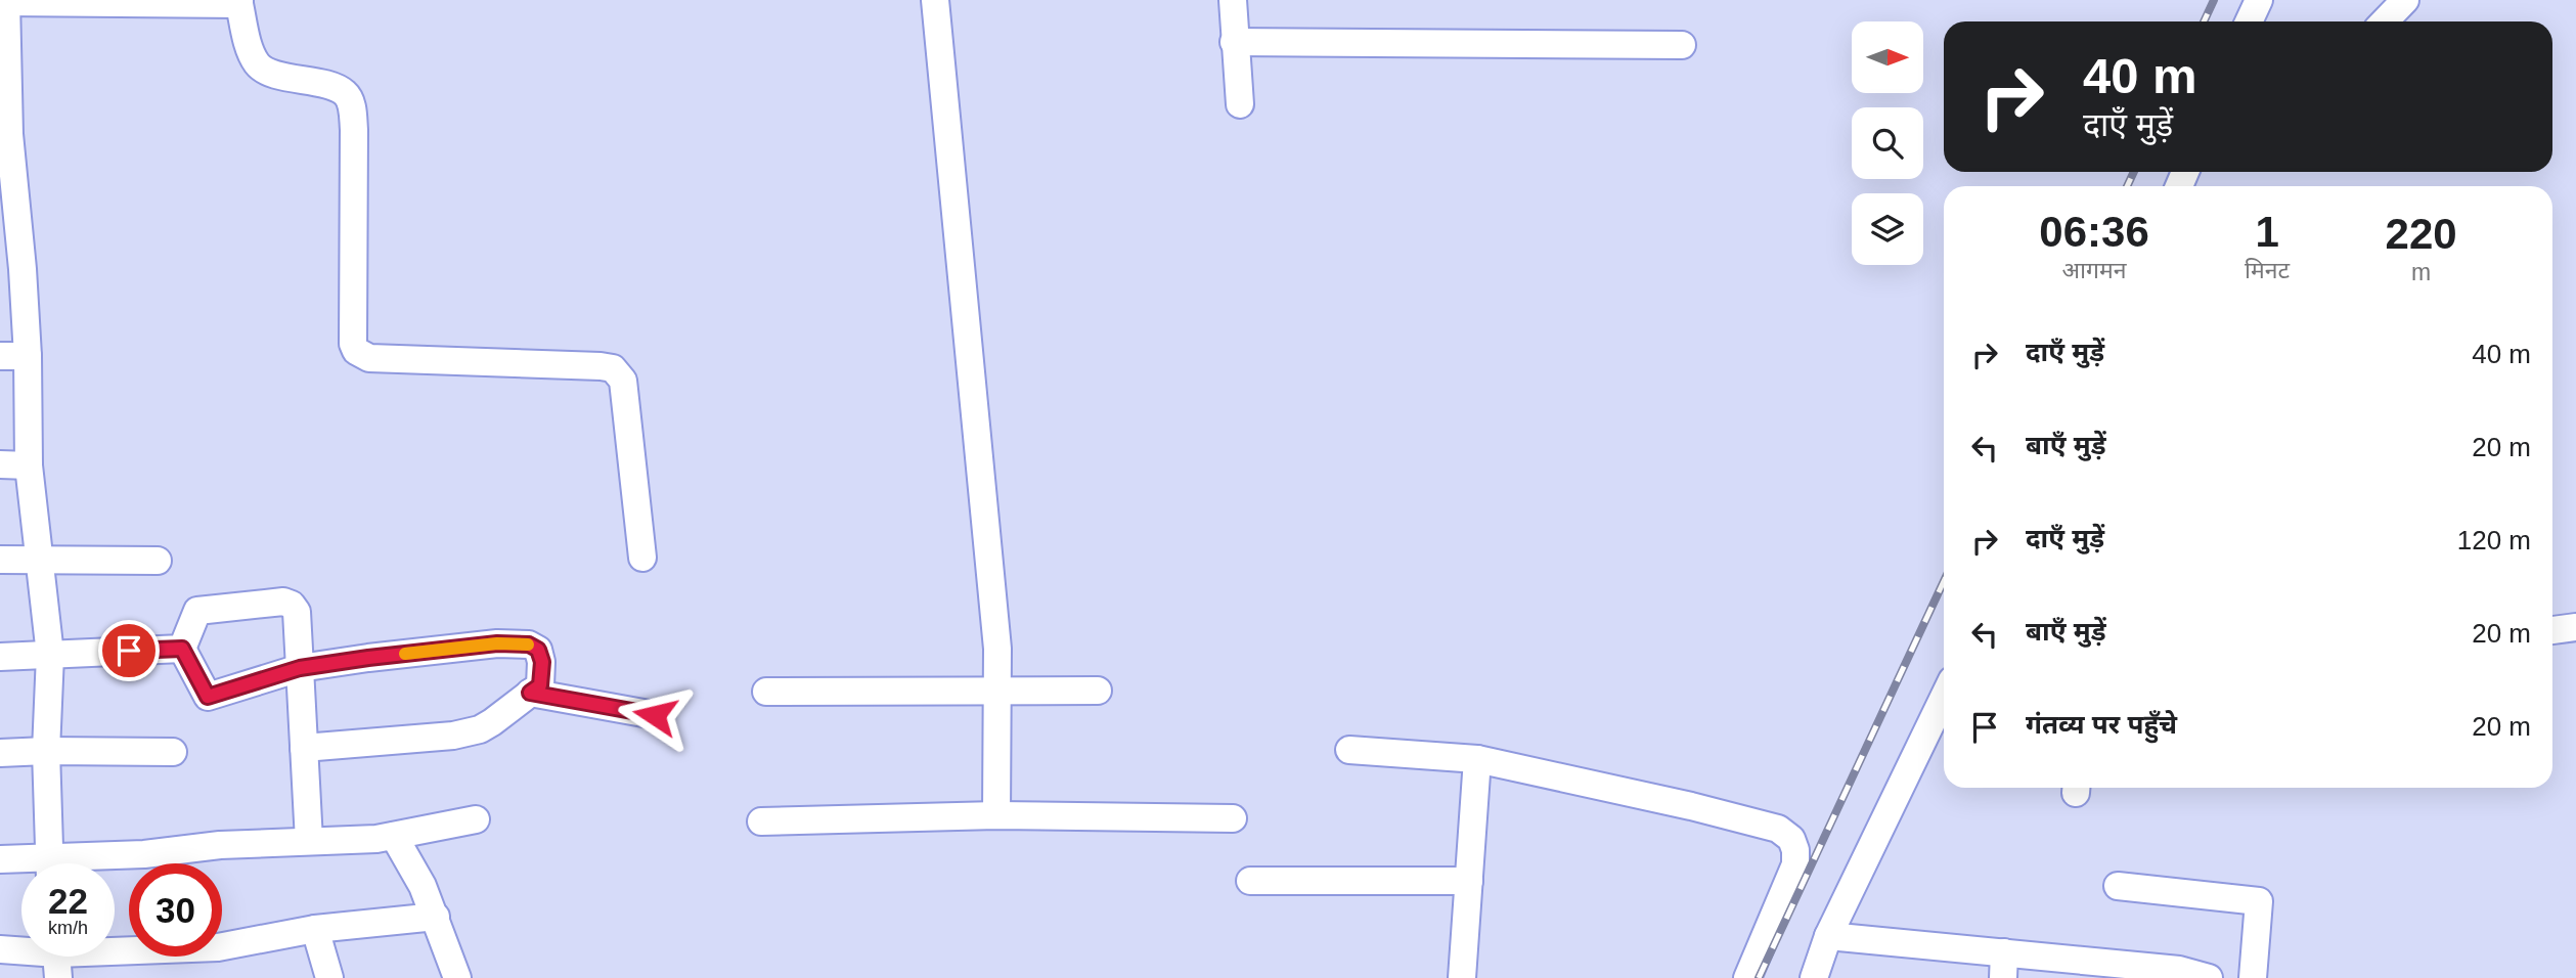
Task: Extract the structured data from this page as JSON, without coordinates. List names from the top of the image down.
{
  "north": "right",
  "page": {
    "turn": ["40 m", "दाएँ मुड़ें"],
    "eta": [
      "06:36",
      "आगमन",
      "1",
      "मिनट",
      "220",
      "m"
    ],
    "list": [
      {
        "name": "दाएँ मुड़ें",
        "value": "40 m"
      },
      {
        "name": "बाएँ मुड़ें",
        "value": "20 m"
      },
      {
        "name": "दाएँ मुड़ें",
        "value": "120 m"
      },
      {
        "name": "बाएँ मुड़ें",
        "value": "20 m"
      },
      {
        "name": "गंतव्य पर पहुँचे",
        "value": "20 m"
      }
    ],
    "speed": "22 km/h",
    "limit": "30"
  }
}
